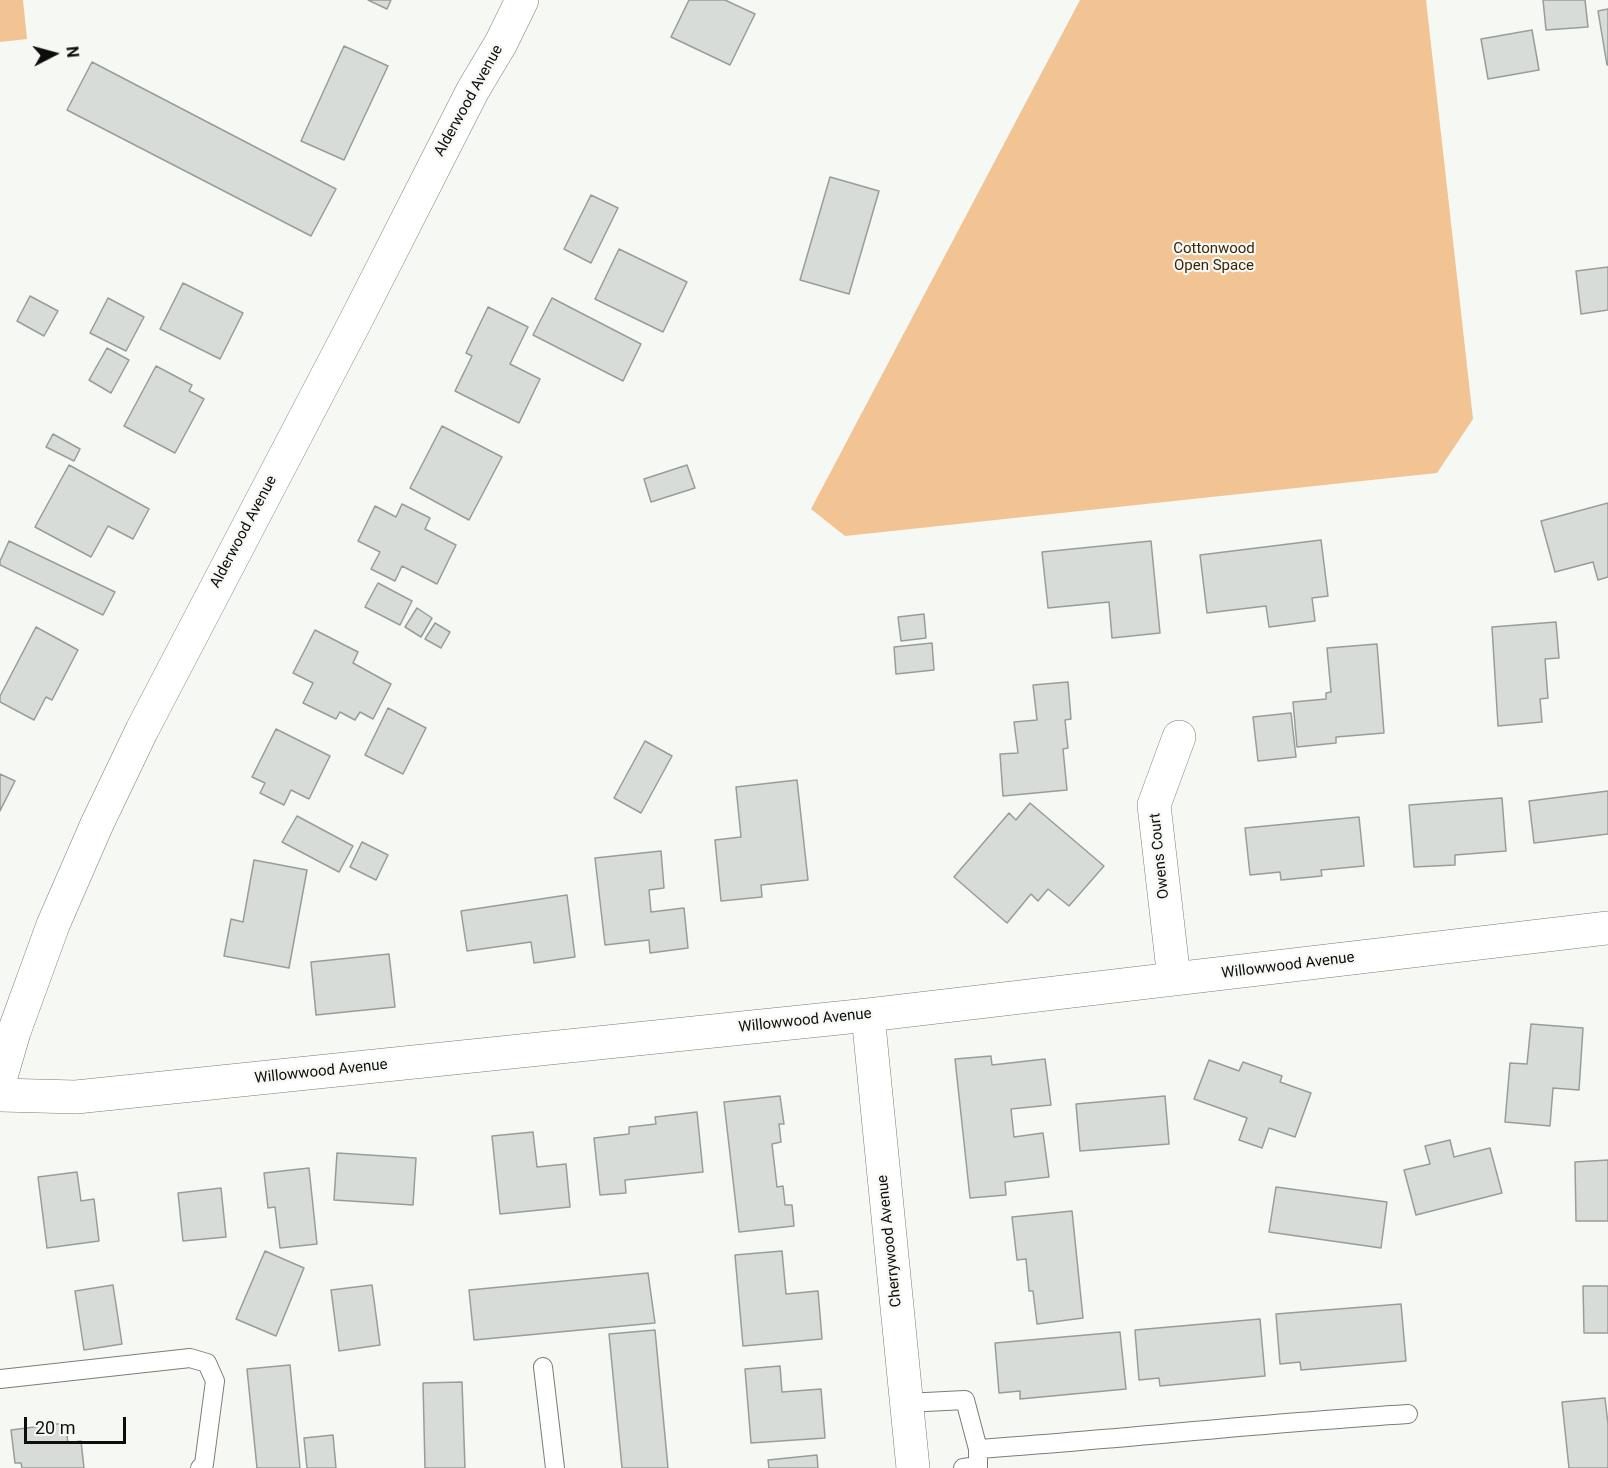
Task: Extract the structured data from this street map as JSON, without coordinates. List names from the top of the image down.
{
  "streets": {
    "street": [
      "Alderwood Avenue",
      "Owens Court",
      "Willowwood Avenue",
      "Cherrywood Avenue"
    ]
  },
  "crossings": [
    ["Owens Court", "Willowwood Avenue"],
    ["Willowwood Avenue", "Cherrywood Avenue"]
  ],
  "parks": ["Cottonwood Open Space"],
  "scale_bar": "20 m",
  "north": "right"
}
